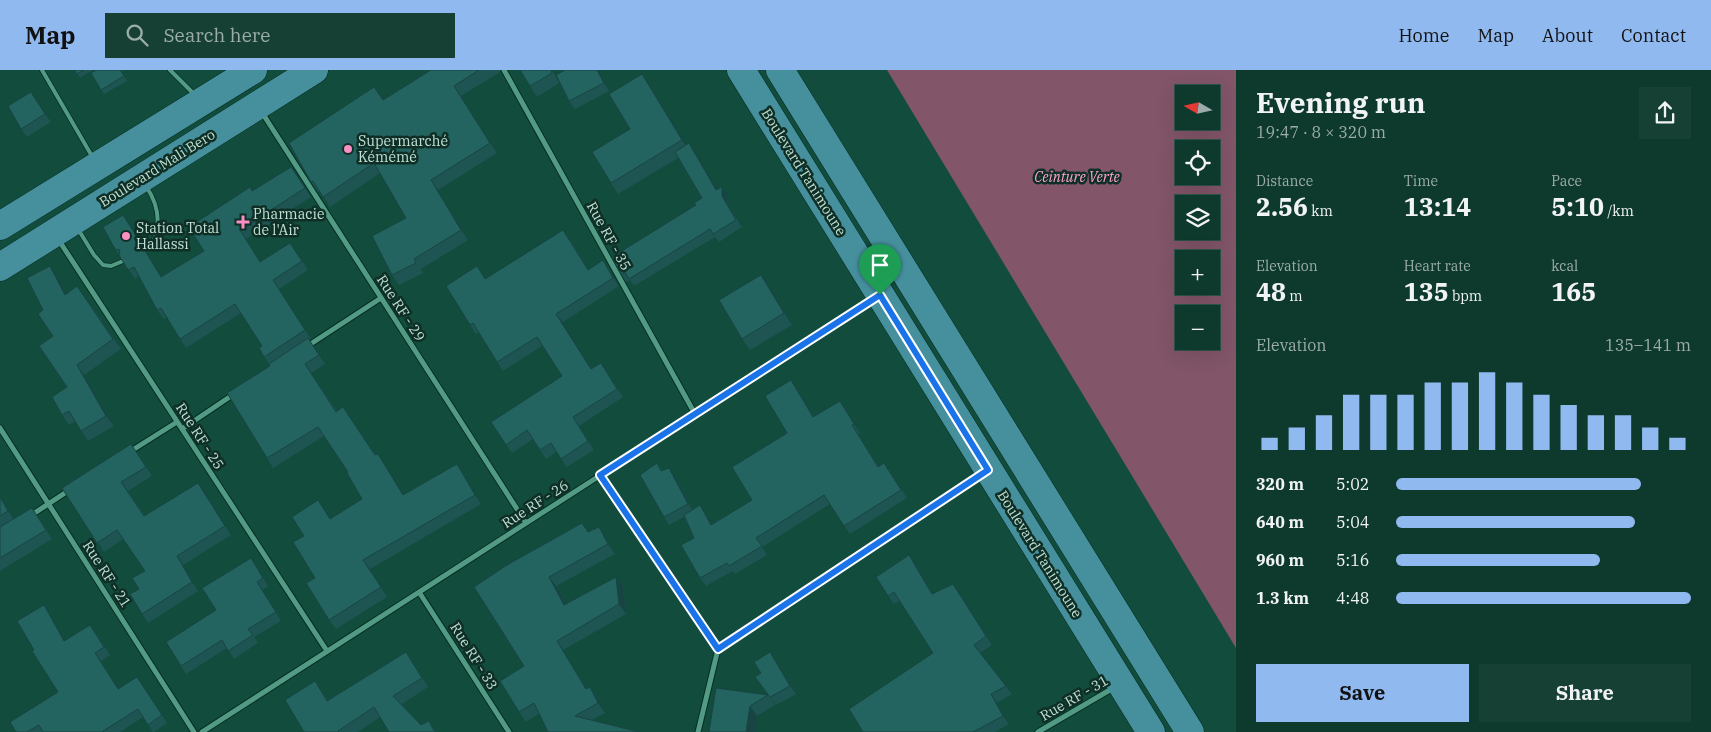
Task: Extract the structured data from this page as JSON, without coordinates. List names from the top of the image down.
{
  "streets": {
    "main road": ["Boulevard Mali Bero", "Boulevard Tanimoune"],
    "street": [
      "Rue RF - 35",
      "Rue RF - 29",
      "Rue RF - 25",
      "Rue RF - 26",
      "Rue RF - 21",
      "Rue RF - 33",
      "Rue RF - 31"
    ]
  },
  "crossings": [
    ["Boulevard Mali Bero", "Rue RF - 29"],
    ["Boulevard Mali Bero", "Rue RF - 25"],
    ["Boulevard Tanimoune", "Rue RF - 26"],
    ["Boulevard Tanimoune", "Rue RF - 31"],
    ["Rue RF - 35", "Rue RF - 26"],
    ["Rue RF - 29", "Rue RF - 26"],
    ["Rue RF - 25", "Rue RF - 26"],
    ["Rue RF - 26", "Rue RF - 33"]
  ],
  "parks": ["Ceinture Verte"],
  "places": {
    "other": ["Supermarché Kémémé", "Station Total Hallassi"],
    "health": ["Pharmacie de l'Air"]
  },
  "north": "left",
  "page": {
    "header": "Map",
    "search": "Search here",
    "nav": [
      "Home",
      "Map",
      "About",
      "Contact"
    ],
    "heading": ["Evening run", "19:47 · 8 × 320 m"],
    "map_buttons": ["+", "−"],
    "stats": [
      ["Distance", "2.56 km"],
      ["Time", "13:14"],
      ["Pace", "5:10 /km"],
      ["Elevation", "48 m"],
      ["Heart rate", "135 bpm"],
      ["kcal", "165"]
    ],
    "chart": ["Elevation", "135–141 m"],
    "list": [
      {
        "name": "320 m",
        "note": "5:02"
      },
      {
        "name": "640 m",
        "note": "5:04"
      },
      {
        "name": "960 m",
        "note": "5:16"
      },
      {
        "name": "1.3 km",
        "note": "4:48"
      }
    ],
    "buttons": ["Save", "Share"]
  }
}
